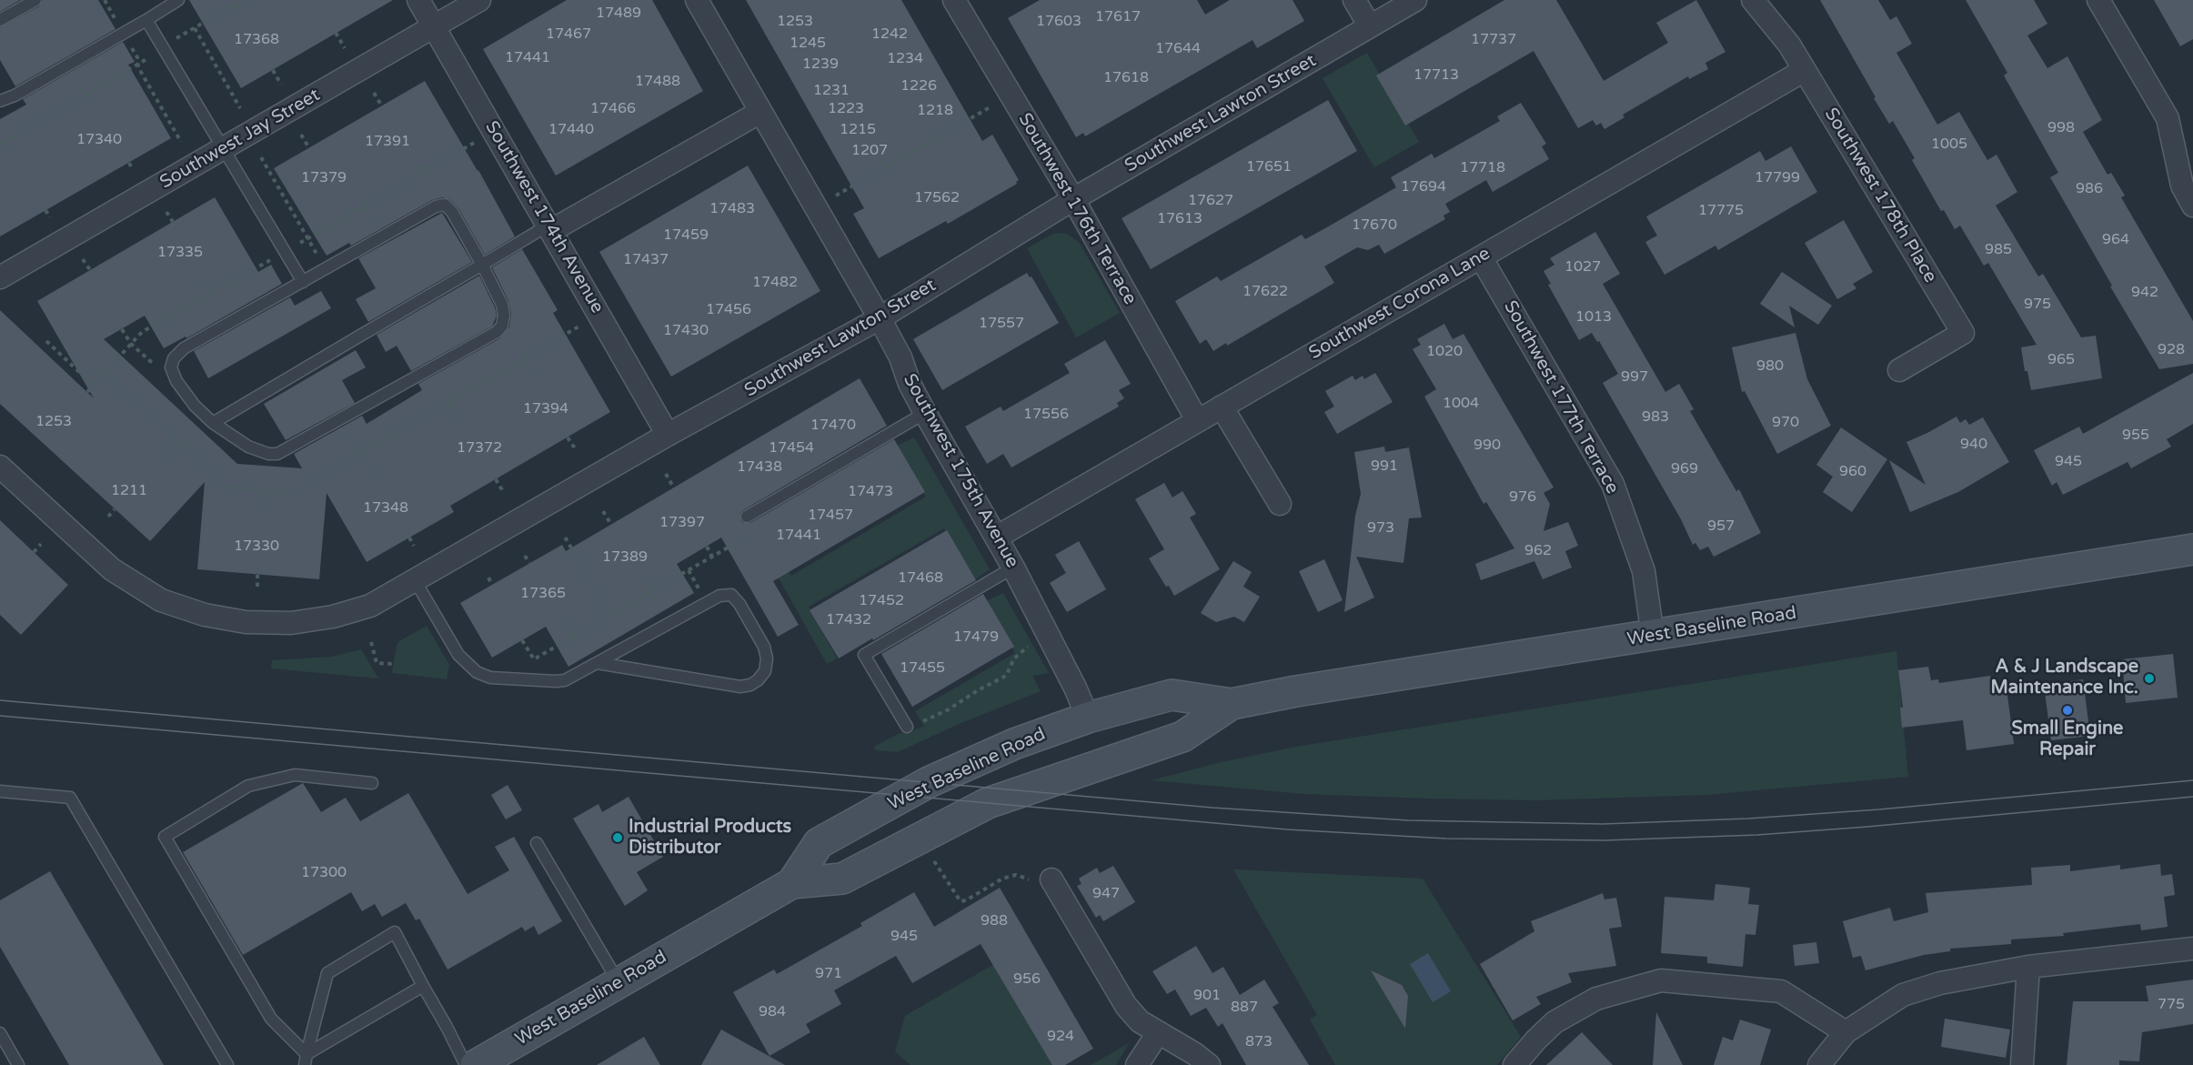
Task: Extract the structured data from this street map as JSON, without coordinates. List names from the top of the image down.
{
  "streets": {
    "main road": ["West Baseline Road"],
    "street": [
      "Southwest Lawton Street",
      "Southwest Jay Street",
      "Southwest 178th Place",
      "Southwest 176th Terrace",
      "Southwest 174th Avenue",
      "Southwest Corona Lane",
      "Southwest 177th Terrace",
      "Southwest 175th Avenue"
    ]
  },
  "crossings": [
    ["Southwest Lawton Street", "Southwest 176th Terrace"],
    ["Southwest Lawton Street", "Southwest 174th Avenue"],
    ["Southwest Lawton Street", "Southwest 175th Avenue"],
    ["Southwest Jay Street", "Southwest 174th Avenue"],
    ["Southwest 178th Place", "Southwest Corona Lane"],
    ["Southwest 176th Terrace", "Southwest Corona Lane"],
    ["Southwest Corona Lane", "Southwest 177th Terrace"],
    ["Southwest Corona Lane", "Southwest 175th Avenue"],
    ["Southwest 177th Terrace", "West Baseline Road"],
    ["Southwest 175th Avenue", "West Baseline Road"]
  ],
  "places": ["A & J Landscape Maintenance Inc.", "Small Engine Repair", "Industrial Products Distributor"],
  "house_numbers": [
    "17489",
    "17617",
    "1253",
    "17603",
    "17467",
    "1242",
    "17368",
    "17737",
    "1245",
    "17644",
    "17441",
    "1234",
    "1239",
    "17713",
    "17618",
    "17488",
    "1226",
    "1231",
    "17466",
    "1223",
    "1218",
    "998",
    "17440",
    "1215",
    "17340",
    "17391",
    "1005",
    "1207",
    "17651",
    "17718",
    "17379",
    "17799",
    "17694",
    "986",
    "17562",
    "17627",
    "17483",
    "17775",
    "17613",
    "17670",
    "17459",
    "964",
    "985",
    "17335",
    "17437",
    "1027",
    "17482",
    "17622",
    "942",
    "975",
    "17456",
    "1013",
    "17557",
    "17430",
    "928",
    "1020",
    "965",
    "980",
    "997",
    "1004",
    "17394",
    "17556",
    "983",
    "1253",
    "970",
    "17470",
    "955",
    "940",
    "990",
    "17372",
    "17454",
    "945",
    "991",
    "17438",
    "969",
    "960",
    "1211",
    "17473",
    "976",
    "17348",
    "17457",
    "17397",
    "957",
    "973",
    "17441",
    "17330",
    "962",
    "17389",
    "17468",
    "17365",
    "17452",
    "17432",
    "17479",
    "17455",
    "17300",
    "947",
    "988",
    "945",
    "971",
    "956",
    "901",
    "775",
    "887",
    "984",
    "924",
    "873"
  ]
}
